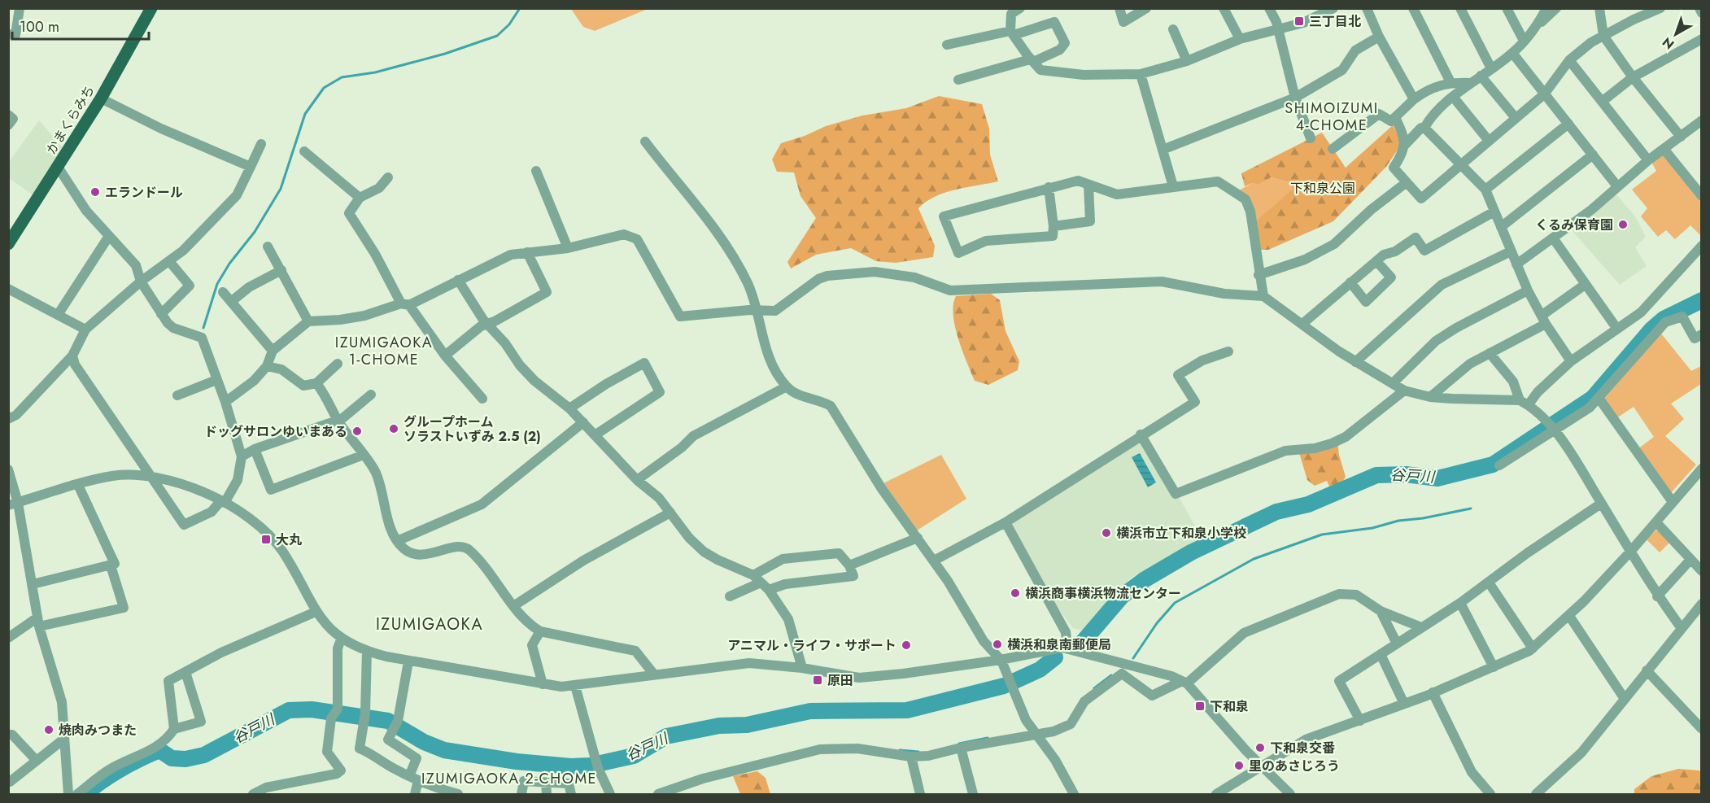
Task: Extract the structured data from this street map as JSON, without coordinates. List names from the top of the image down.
{
  "streets": {
    "main road": ["かまくらみち"]
  },
  "districts": [
    "SHIMOIZUMI 4-CHOME",
    "IZUMIGAOKA 1-CHOME",
    "IZUMIGAOKA",
    "IZUMIGAOKA 2-CHOME"
  ],
  "water": ["谷戸川"],
  "parks": ["下和泉公園"],
  "places": {
    "transit": [
      "三丁目北",
      "大丸",
      "原田",
      "下和泉"
    ],
    "other": [
      "エランドール",
      "くるみ保育園",
      "グループホーム ソラストいずみ 2.5 (2)",
      "ドッグサロンゆいまある",
      "横浜市立下和泉小学校",
      "横浜商事横浜物流センター",
      "横浜和泉南郵便局",
      "アニマル・ライフ・サポート",
      "焼肉みつまた",
      "下和泉交番",
      "里のあさじろう"
    ]
  },
  "scale_bar": "100 m",
  "north": "bottom left"
}
